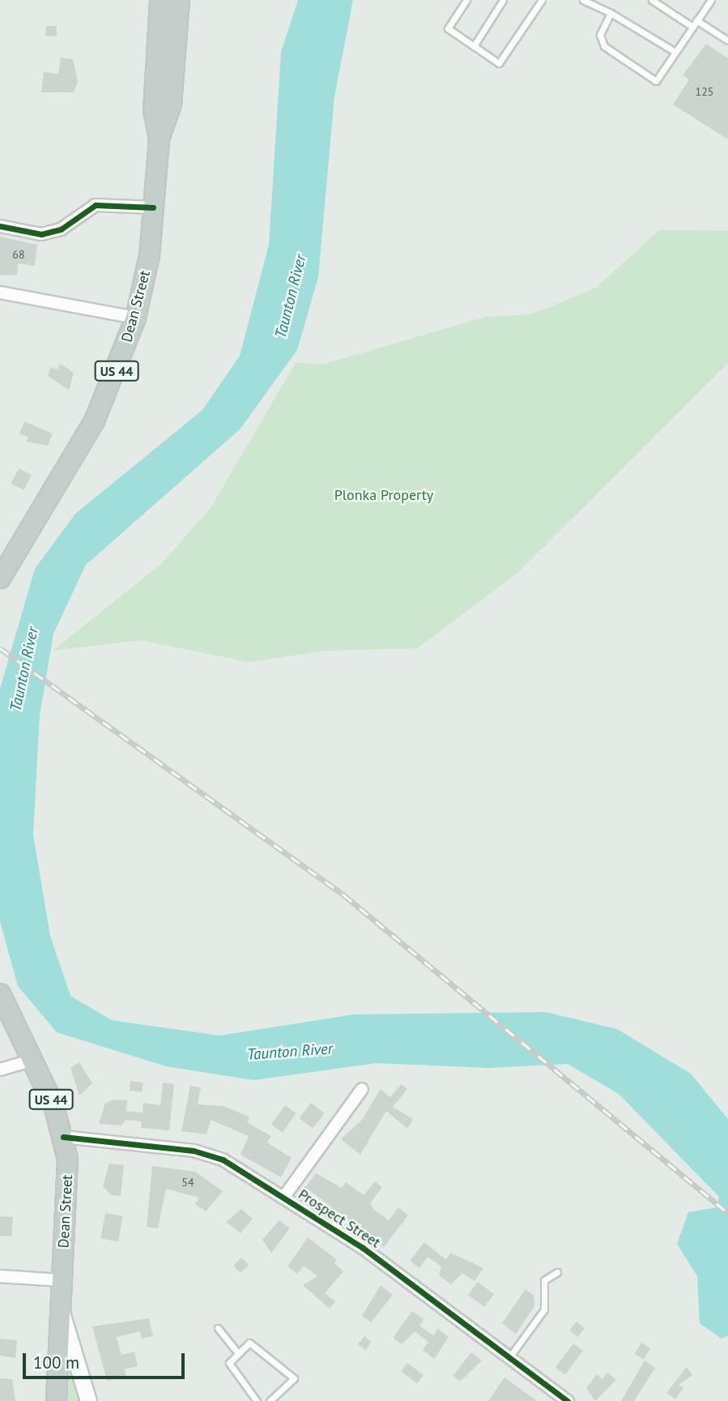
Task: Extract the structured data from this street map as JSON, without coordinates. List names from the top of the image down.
{
  "streets": {
    "highway": ["Dean Street", "US 44"],
    "street": ["Prospect Street"]
  },
  "crossings": [
    ["Dean Street", "US 44"],
    ["Dean Street", "Prospect Street"]
  ],
  "water": ["Taunton River"],
  "parks": ["Plonka Property"],
  "house_numbers": ["125", "68", "54"],
  "scale_bar": "100 m"
}
